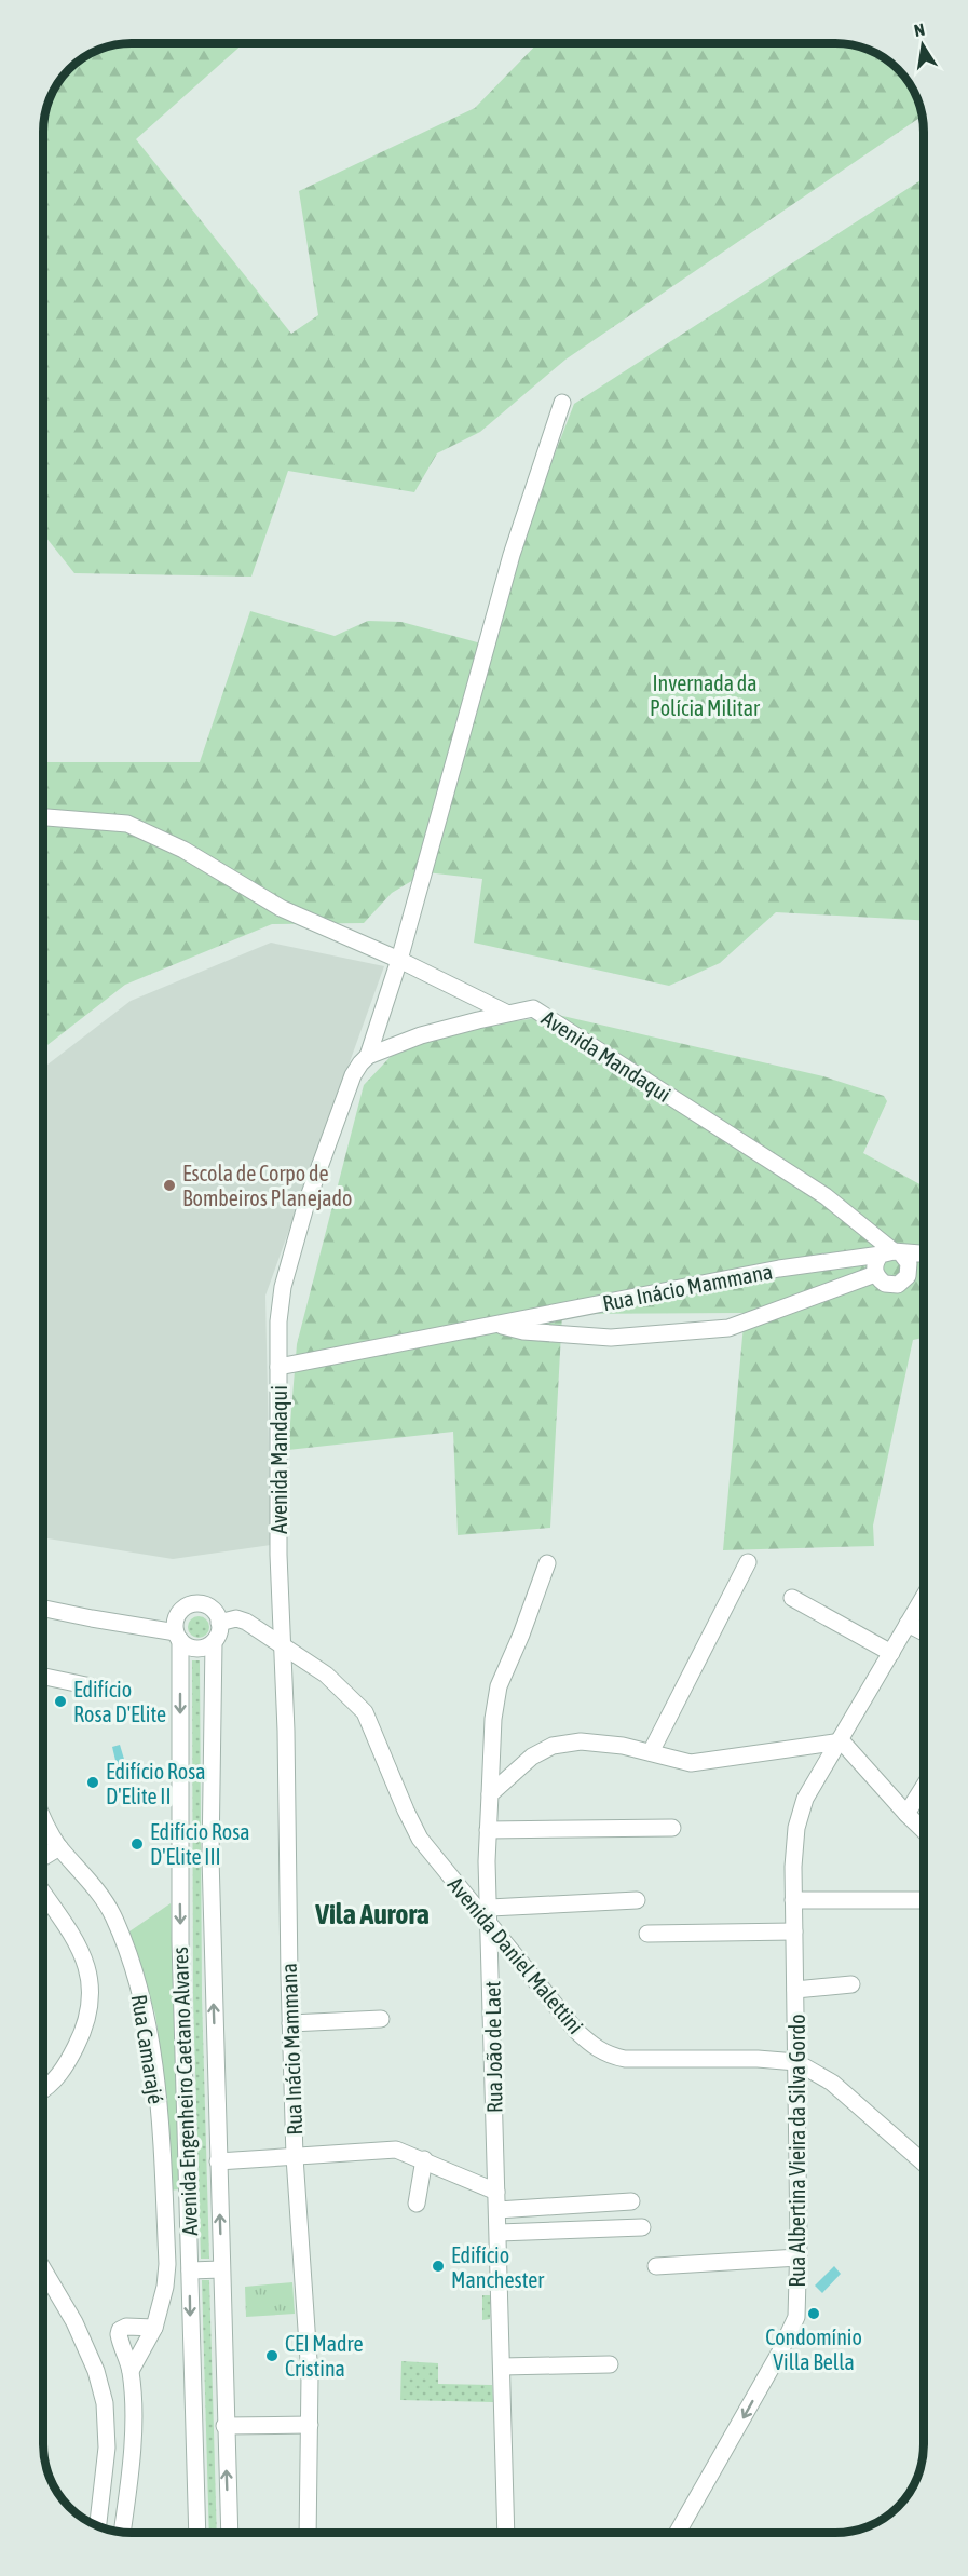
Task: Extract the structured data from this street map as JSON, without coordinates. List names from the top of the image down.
{
  "streets": {
    "street": [
      "Avenida Mandaqui",
      "Rua Inácio Mammana",
      "Avenida Daniel Malettini",
      "Rua João de Laet",
      "Rua Camarajé",
      "Avenida Engenheiro Caetano Alvares",
      "Rua Albertina Vieira da Silva Gordo"
    ]
  },
  "crossings": [
    ["Avenida Mandaqui", "Rua Inácio Mammana"],
    ["Rua Inácio Mammana", "Avenida Daniel Malettini"],
    ["Avenida Daniel Malettini", "Rua João de Laet"],
    ["Avenida Daniel Malettini", "Avenida Engenheiro Caetano Alvares"],
    ["Avenida Daniel Malettini", "Rua Albertina Vieira da Silva Gordo"]
  ],
  "districts": ["Vila Aurora"],
  "parks": ["Invernada da Polícia Militar"],
  "places": [
    "Escola de Corpo de Bombeiros Planejado",
    "Edifício Rosa D'Elite",
    "Edifício Rosa D'Elite II",
    "Edifício Rosa D'Elite III",
    "Edifício Manchester",
    "Condomínio Villa Bella",
    "CEI Madre Cristina"
  ],
  "north": "top"
}
